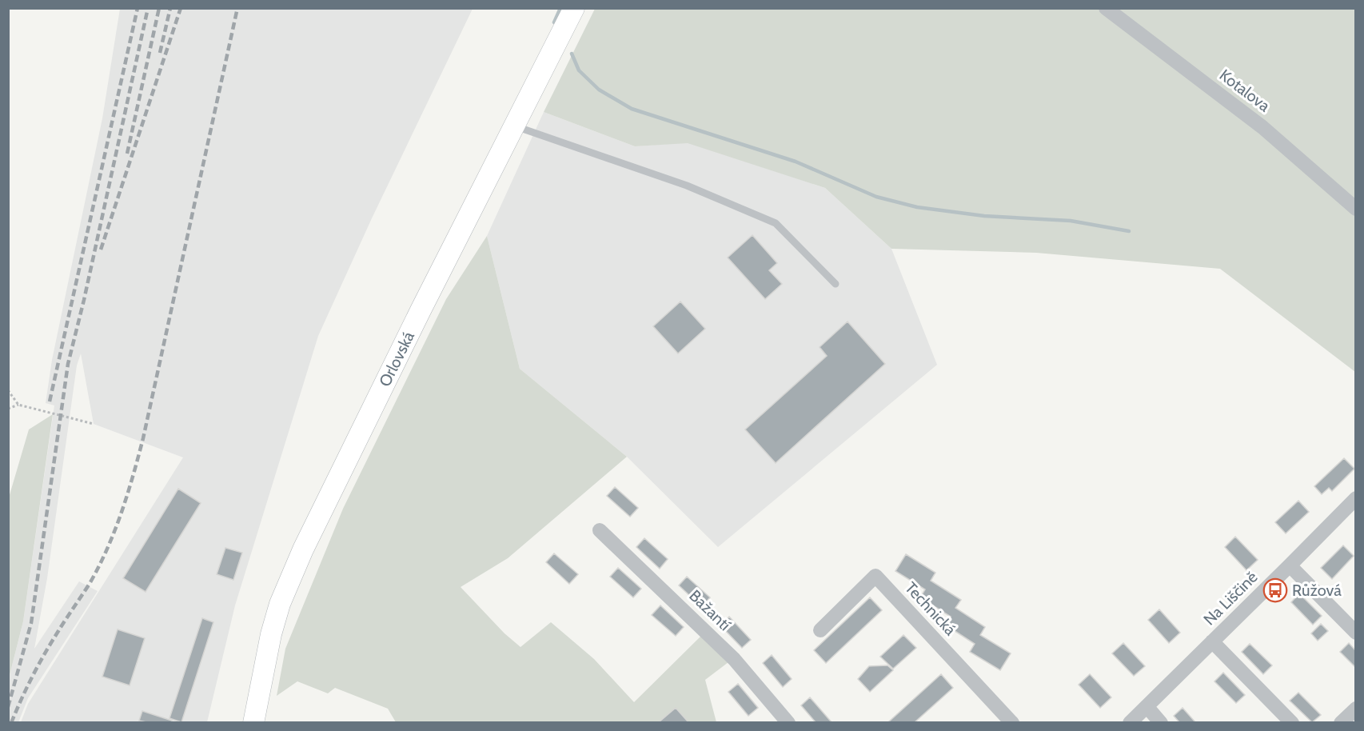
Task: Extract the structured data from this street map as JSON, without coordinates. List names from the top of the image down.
{
  "streets": {
    "main road": ["Orlovská"],
    "street": [
      "Kotalova",
      "Na Liščině",
      "Technická",
      "Bažantí"
    ]
  },
  "places": {
    "bus stop": ["Růžová"]
  }
}
